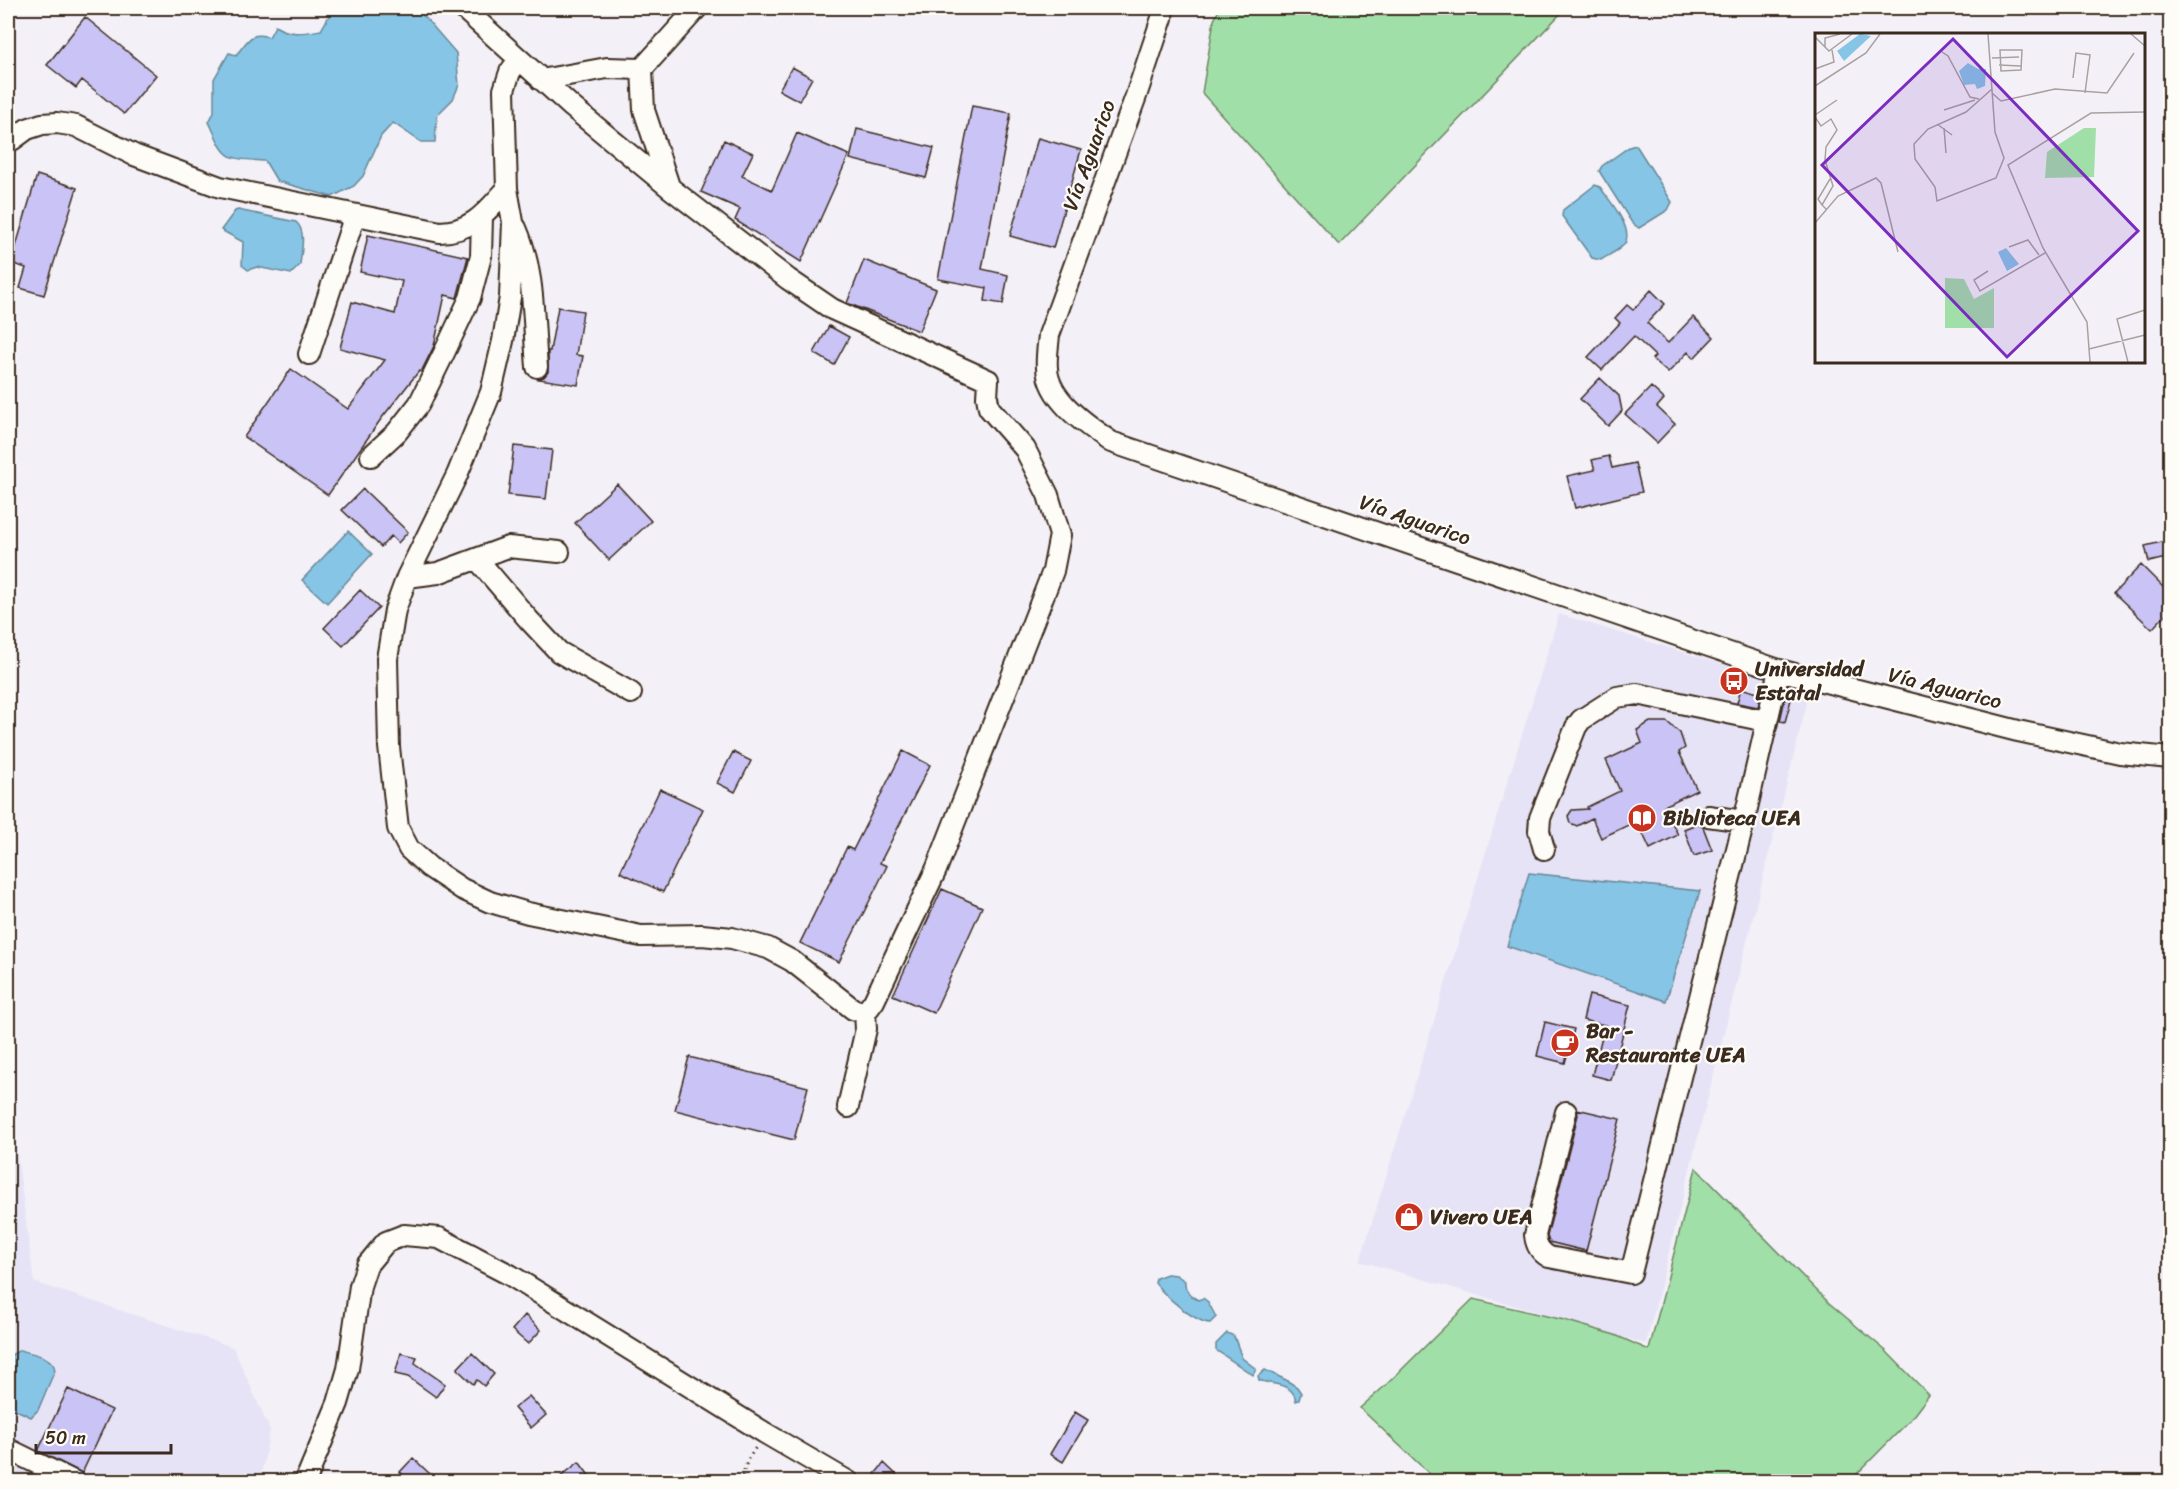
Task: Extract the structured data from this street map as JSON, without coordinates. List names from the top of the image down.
{
  "streets": {
    "street": ["Vía Aguarico"]
  },
  "places": {
    "bus stop": ["Universidad Estatal"],
    "library": ["Biblioteca UEA"],
    "cafe": ["Bar - Restaurante UEA"],
    "shop": ["Vivero UEA"]
  },
  "scale_bar": "50 m"
}
